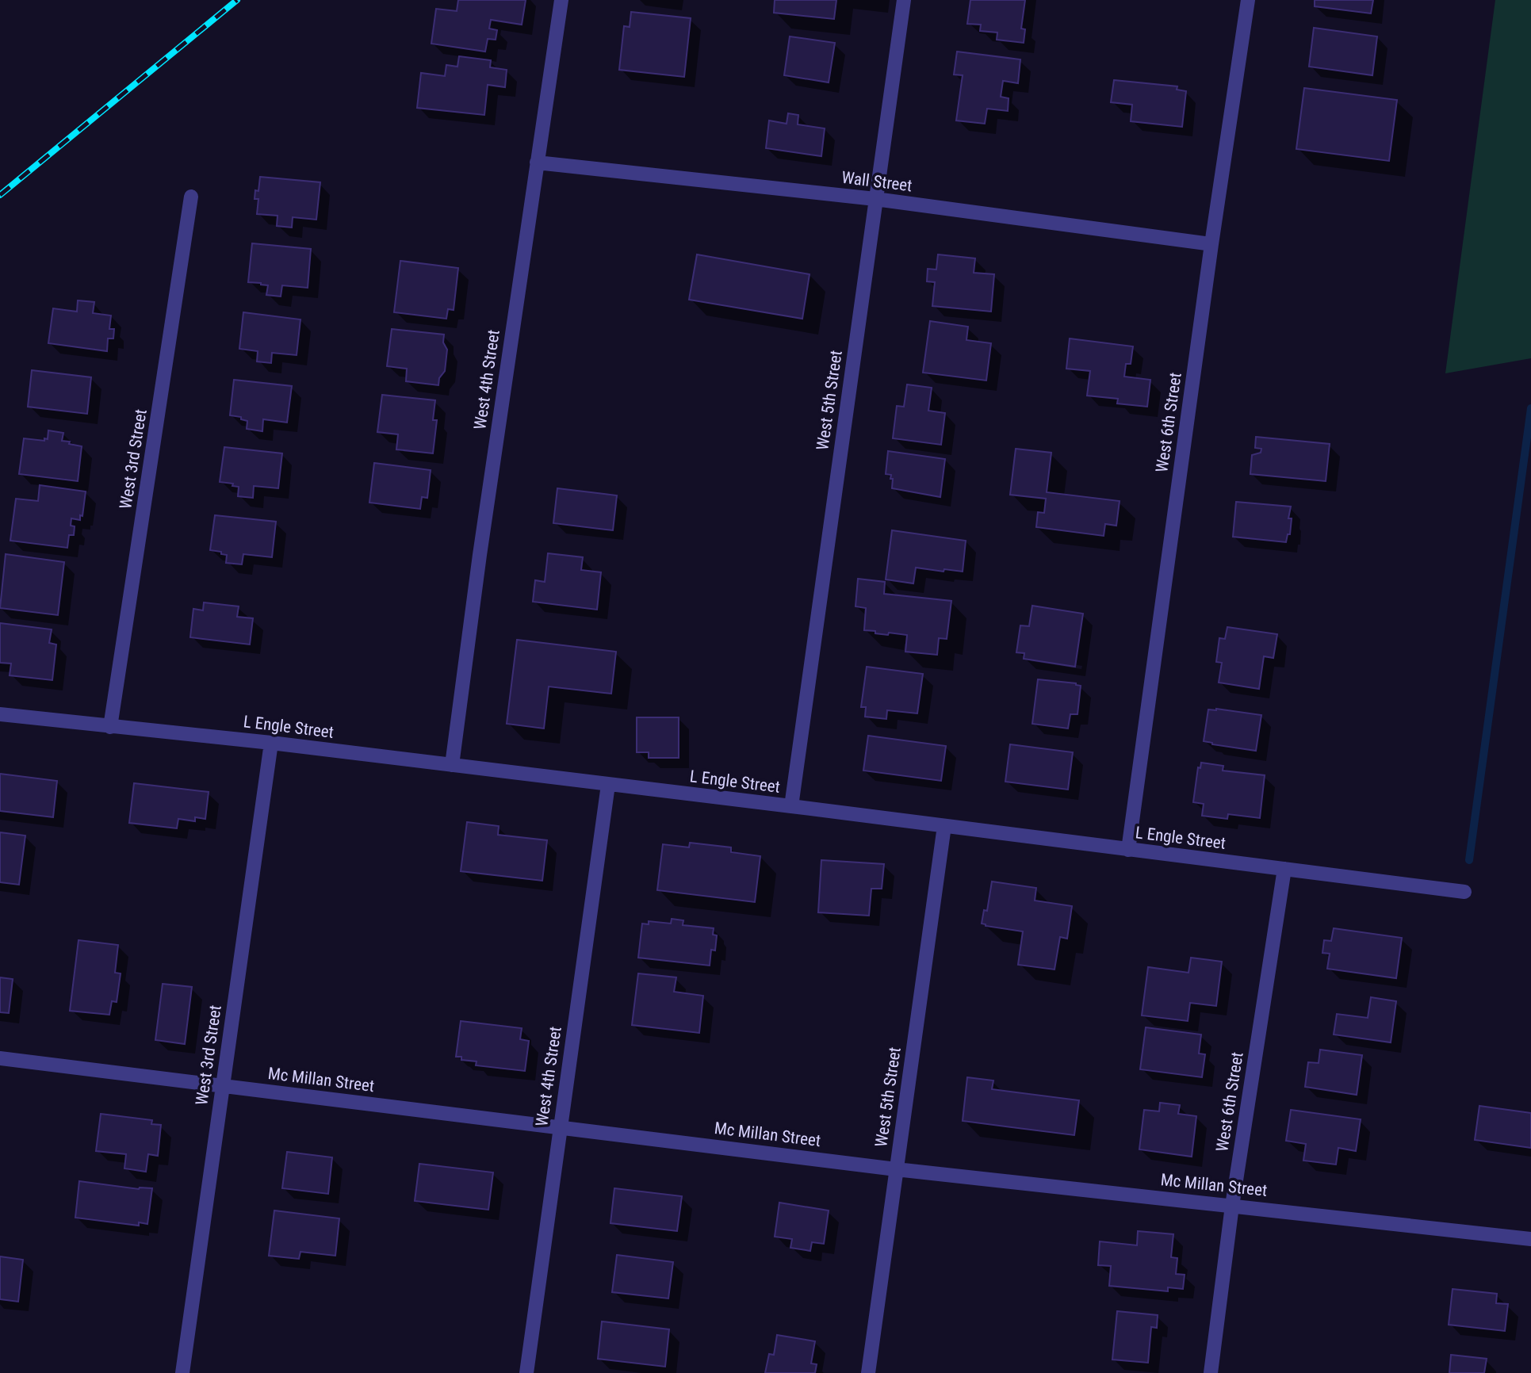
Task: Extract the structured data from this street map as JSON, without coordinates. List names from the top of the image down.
{
  "streets": {
    "street": [
      "Wall Street",
      "West 4th Street",
      "West 5th Street",
      "West 6th Street",
      "West 3rd Street",
      "L Engle Street",
      "Mc Millan Street"
    ]
  },
  "crossings": [
    ["Wall Street", "West 4th Street"],
    ["Wall Street", "West 5th Street"],
    ["Wall Street", "West 6th Street"],
    ["West 4th Street", "L Engle Street"],
    ["West 4th Street", "Mc Millan Street"],
    ["West 5th Street", "L Engle Street"],
    ["West 5th Street", "Mc Millan Street"],
    ["West 6th Street", "L Engle Street"],
    ["West 6th Street", "Mc Millan Street"],
    ["West 3rd Street", "L Engle Street"],
    ["West 3rd Street", "Mc Millan Street"]
  ]
}
